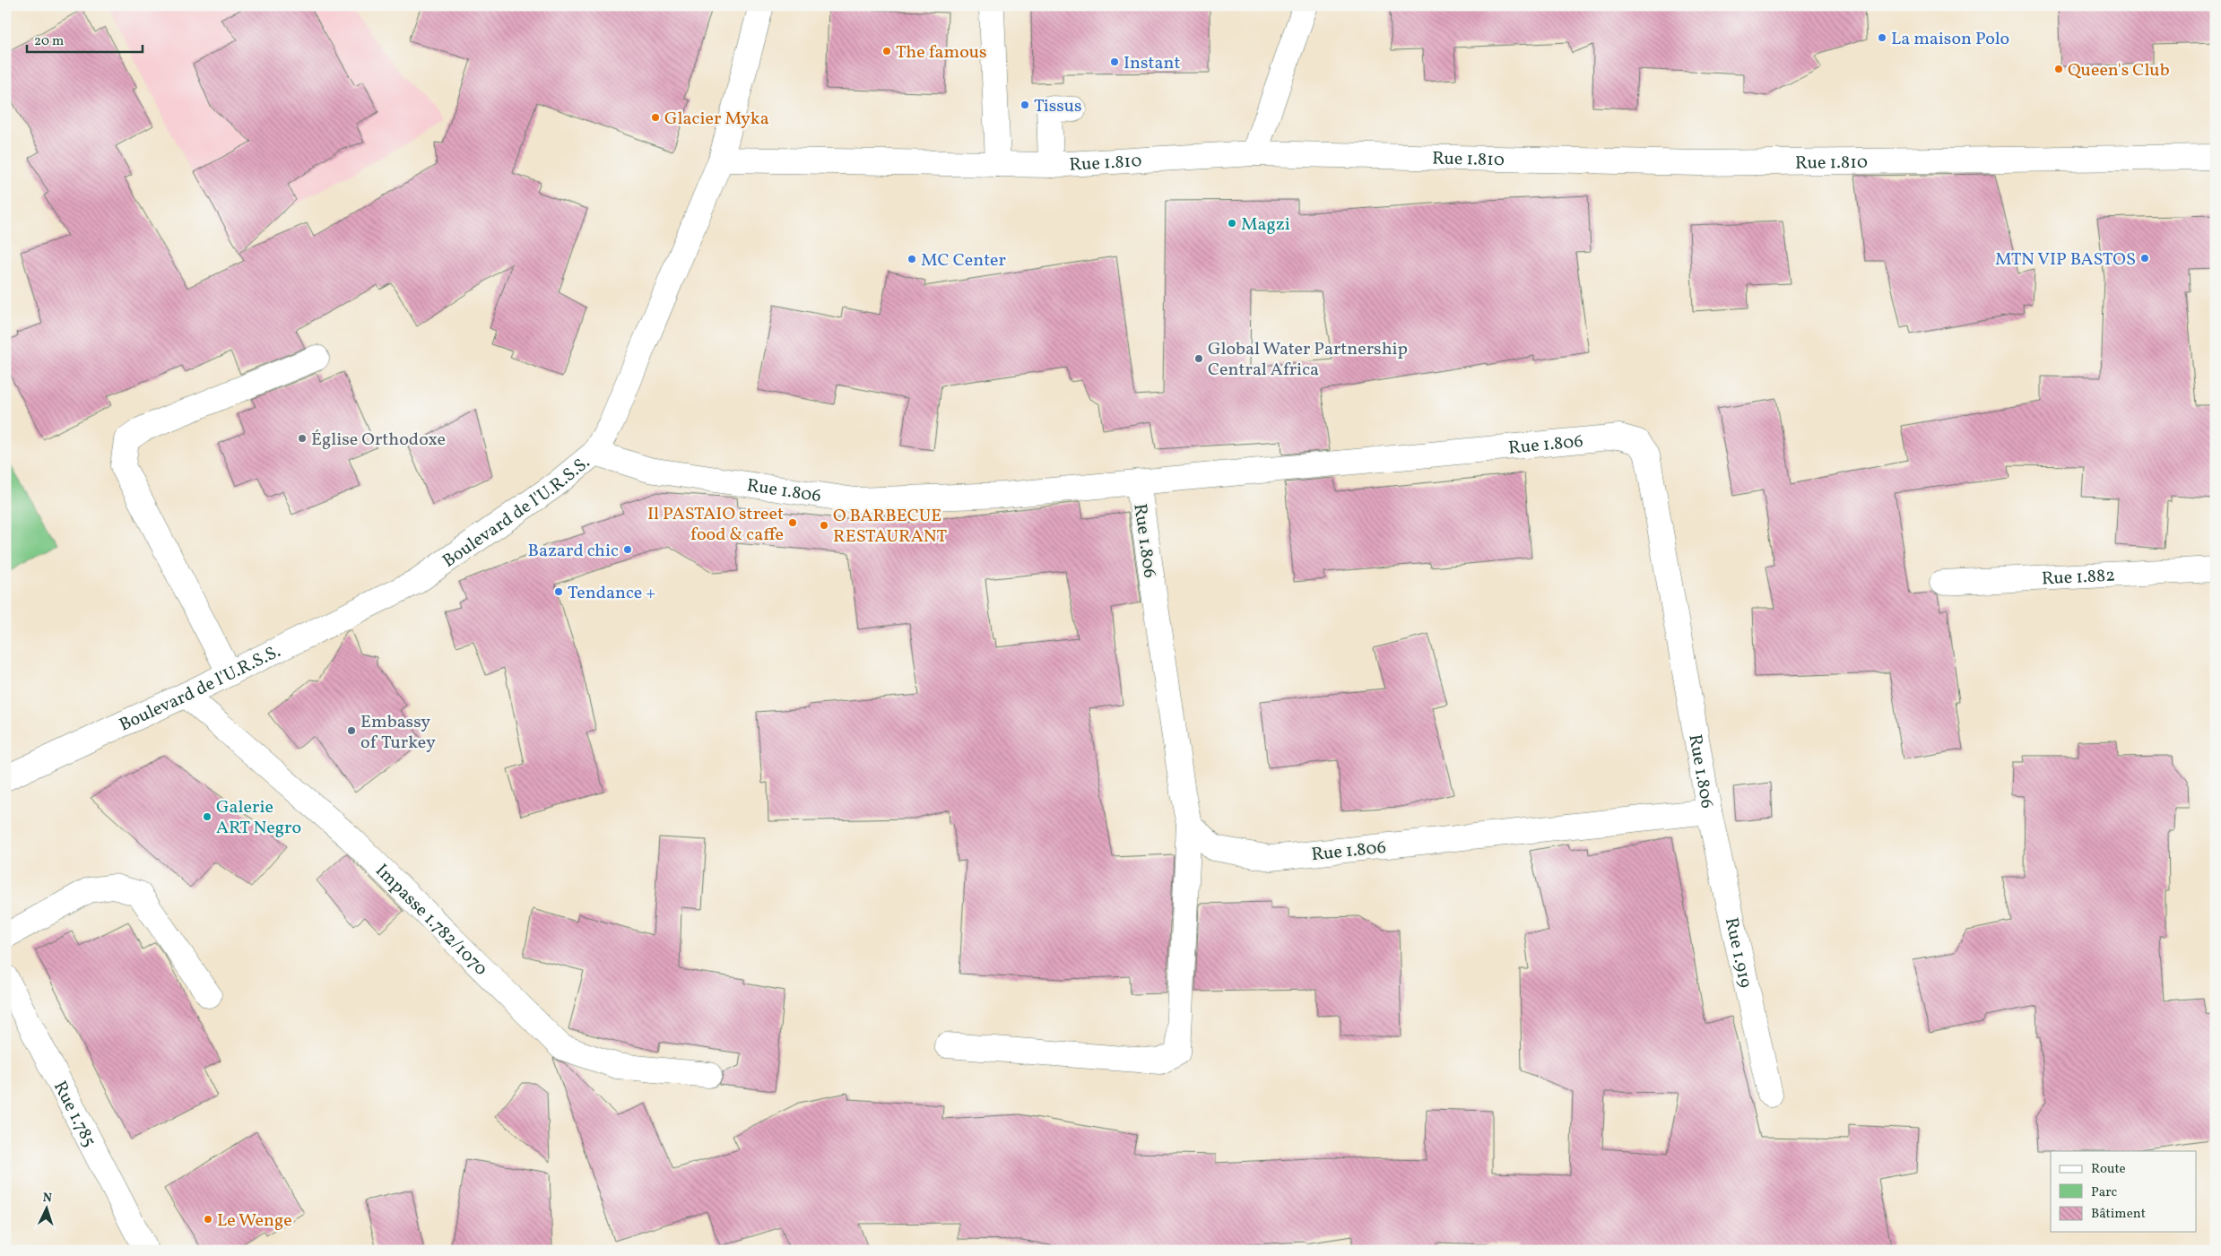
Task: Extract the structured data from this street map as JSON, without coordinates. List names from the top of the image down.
{
  "streets": {
    "street": [
      "Rue 1.810",
      "Rue 1.806",
      "Boulevard de l'U.R.S.S.",
      "Rue 1.882",
      "Impasse 1.782/1070",
      "Rue 1.919",
      "Rue 1.785"
    ]
  },
  "crossings": [
    ["Rue 1.810", "Boulevard de l'U.R.S.S."],
    ["Rue 1.806", "Boulevard de l'U.R.S.S."],
    ["Rue 1.806", "Rue 1.919"],
    ["Boulevard de l'U.R.S.S.", "Impasse 1.782/1070"]
  ],
  "places": [
    "La maison Polo",
    "The famous",
    "Instant",
    "Queen's Club",
    "Tissus",
    "Glacier Myka",
    "Magzi",
    "MTN VIP BASTOS",
    "MC Center",
    "Global Water Partnership Central Africa",
    "Église Orthodoxe",
    "Il PASTAIO street food & caffe",
    "O BARBECUE RESTAURANT",
    "Bazard chic",
    "Tendance +",
    "Embassy of Turkey",
    "Galerie ART Negro",
    "Le Wenge"
  ],
  "legend": ["Route", "Parc", "Bâtiment"],
  "scale_bar": "20 m",
  "north": "top"
}
